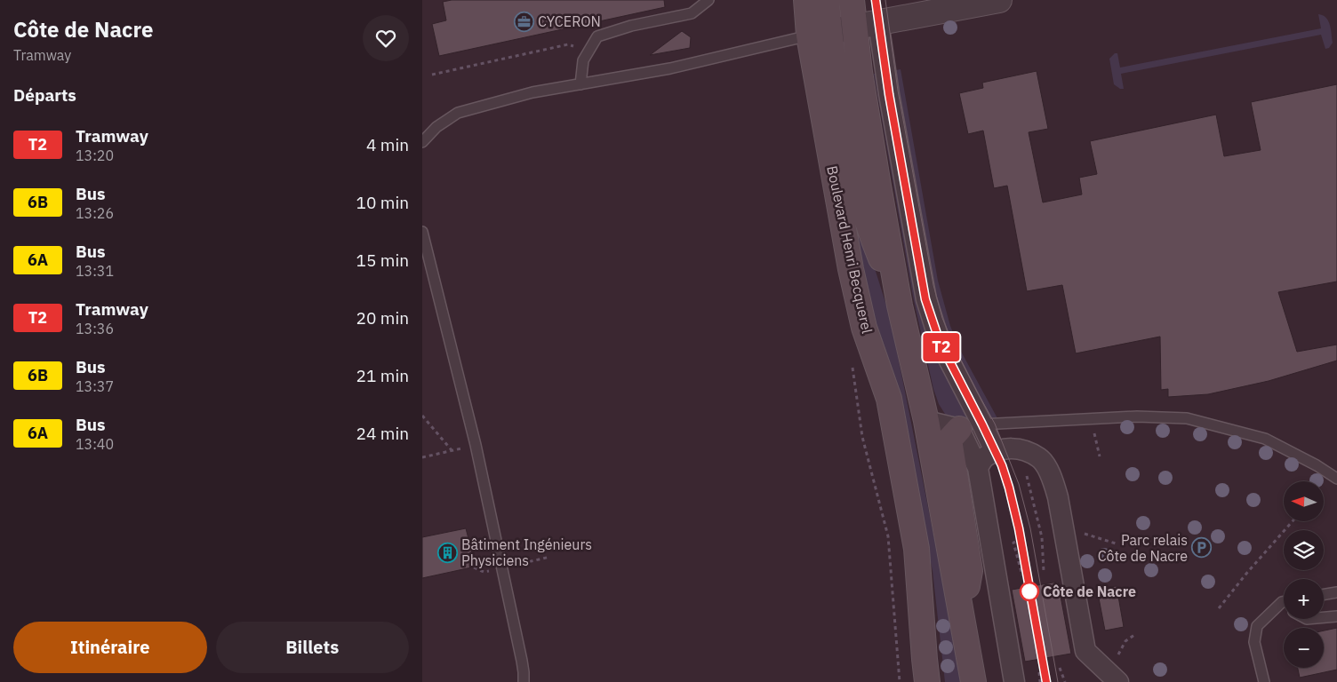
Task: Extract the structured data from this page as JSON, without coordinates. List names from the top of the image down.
{
  "streets": {
    "main road": ["Boulevard Henri Becquerel"]
  },
  "places": {
    "office": ["CYCERON"],
    "parking": ["Parc relais Côte de Nacre"],
    "building": ["Bâtiment Ingénieurs Physiciens"],
    "other": ["Côte de Nacre"]
  },
  "lines": ["tram line T2"],
  "north": "left",
  "page": {
    "heading": [
      ["Côte de Nacre", "Tramway"],
      "Départs"
    ],
    "on_map": "T2",
    "list": [
      {
        "mark": "T2",
        "name": "Tramway",
        "note": "13:20",
        "value": "4 min"
      },
      {
        "mark": "6B",
        "name": "Bus",
        "note": "13:26",
        "value": "10 min"
      },
      {
        "mark": "6A",
        "name": "Bus",
        "note": "13:31",
        "value": "15 min"
      },
      {
        "mark": "T2",
        "name": "Tramway",
        "note": "13:36",
        "value": "20 min"
      },
      {
        "mark": "6B",
        "name": "Bus",
        "note": "13:37",
        "value": "21 min"
      },
      {
        "mark": "6A",
        "name": "Bus",
        "note": "13:40",
        "value": "24 min"
      }
    ],
    "map_buttons": ["+", "−"],
    "buttons": ["Itinéraire", "Billets"]
  }
}
